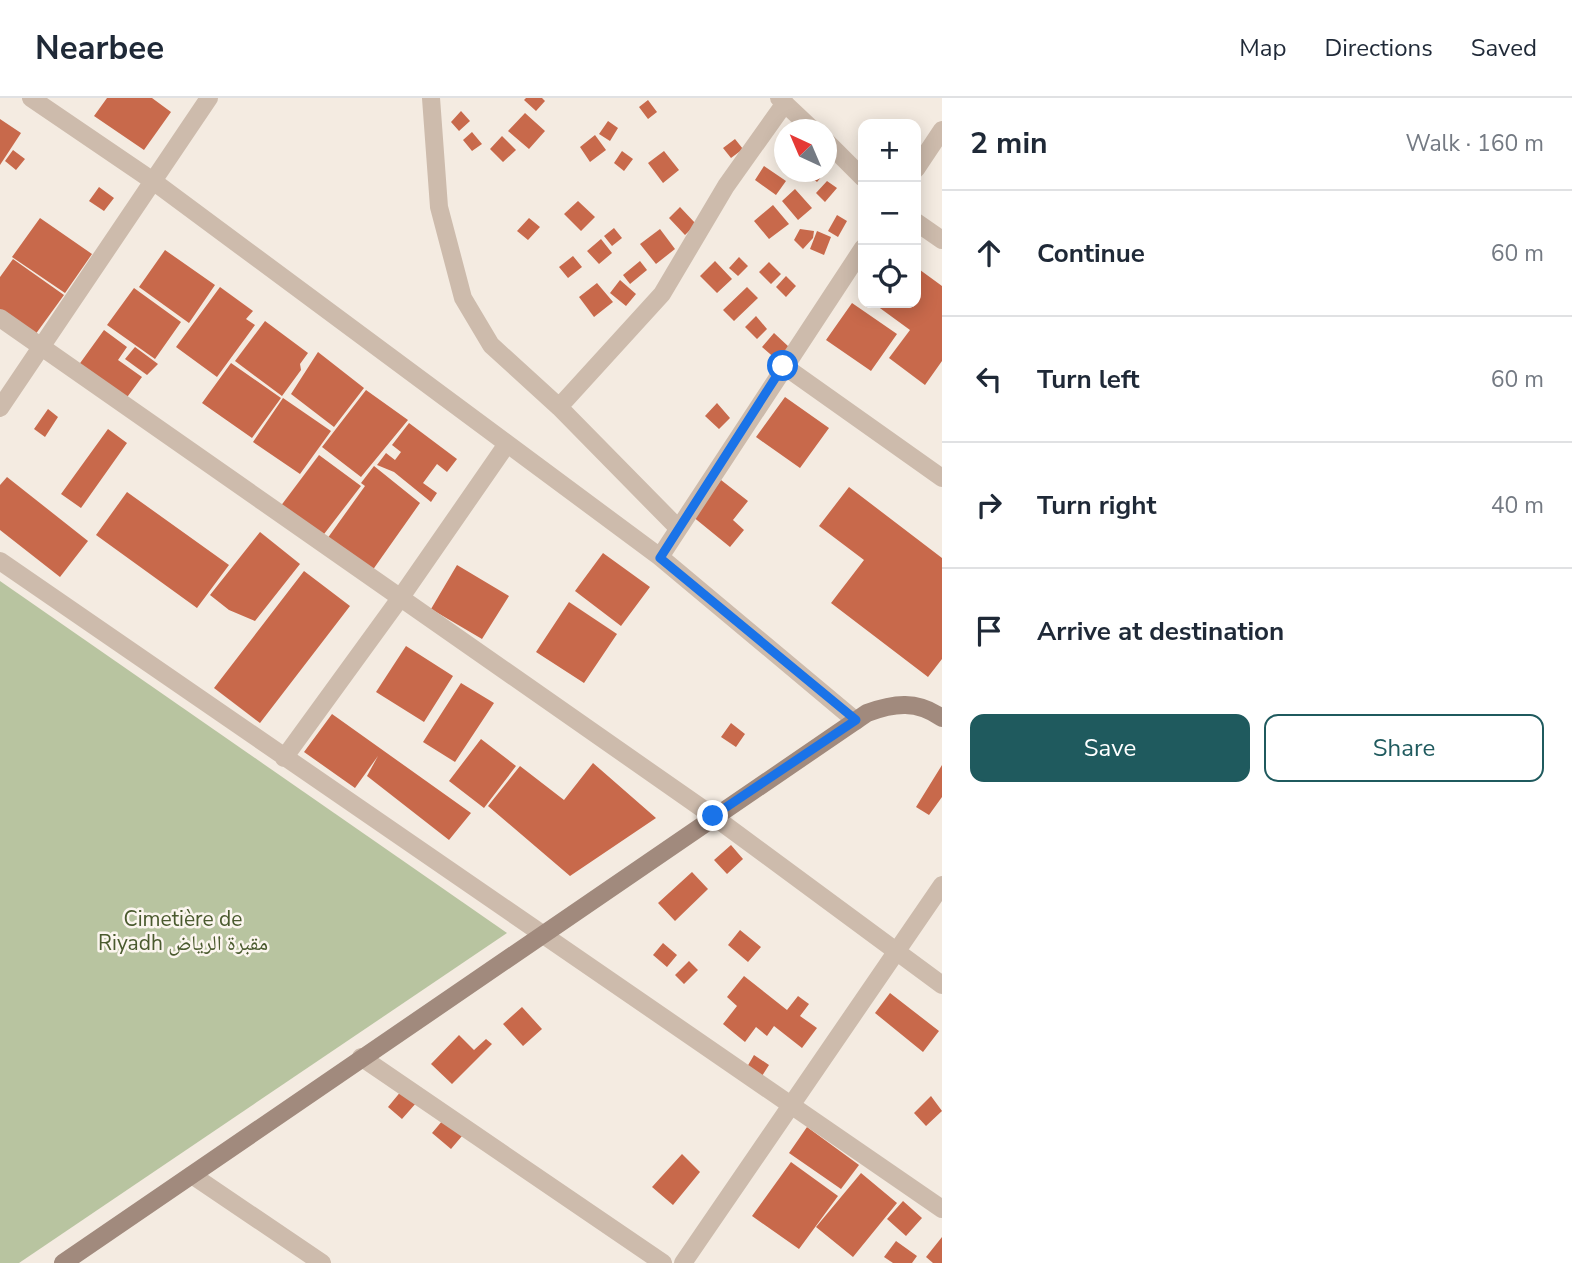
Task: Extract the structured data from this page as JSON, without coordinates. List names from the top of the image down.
{
  "parks": ["Cimetière de Riyadh مقبرة الرياض"],
  "north": "top left",
  "page": {
    "header": "Nearbee",
    "nav": ["Map", "Directions", "Saved"],
    "heading": ["2 min", "Walk · 160 m"],
    "map_buttons": ["+", "−"],
    "list": [
      ["Continue", "60 m"],
      ["Turn left", "60 m"],
      ["Turn right", "40 m"],
      "Arrive at destination"
    ],
    "buttons": ["Save", "Share"]
  }
}
